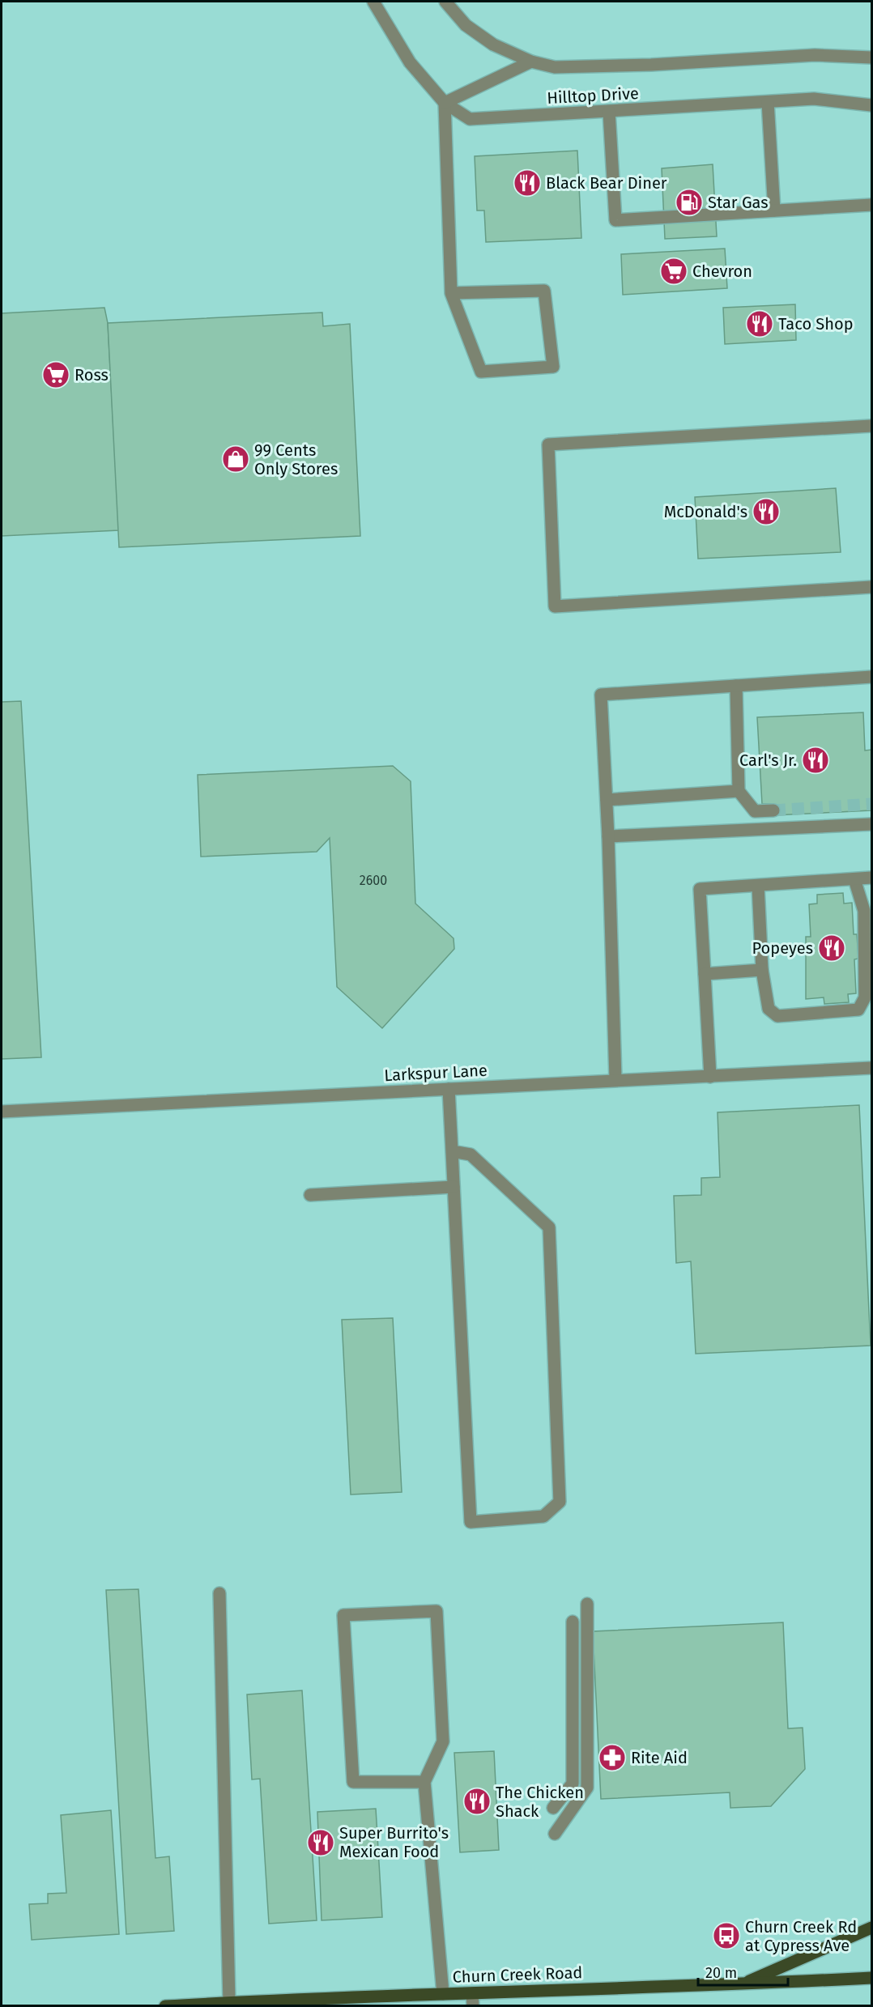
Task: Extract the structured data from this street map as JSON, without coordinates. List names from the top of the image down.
{
  "streets": {
    "main road": ["Churn Creek Road"],
    "street": ["Hilltop Drive", "Larkspur Lane"]
  },
  "places": {
    "restaurant": [
      "Black Bear Diner",
      "Taco Shop",
      "McDonald's",
      "Carl's Jr.",
      "Popeyes",
      "The Chicken Shack",
      "Super Burrito's Mexican Food"
    ],
    "fuel station": ["Star Gas"],
    "supermarket": ["Chevron", "Ross"],
    "shop": ["99 Cents Only Stores"],
    "pharmacy": ["Rite Aid"],
    "bus stop": ["Churn Creek Rd at Cypress Ave"]
  },
  "house_numbers": ["2600"],
  "scale_bar": "20 m"
}
